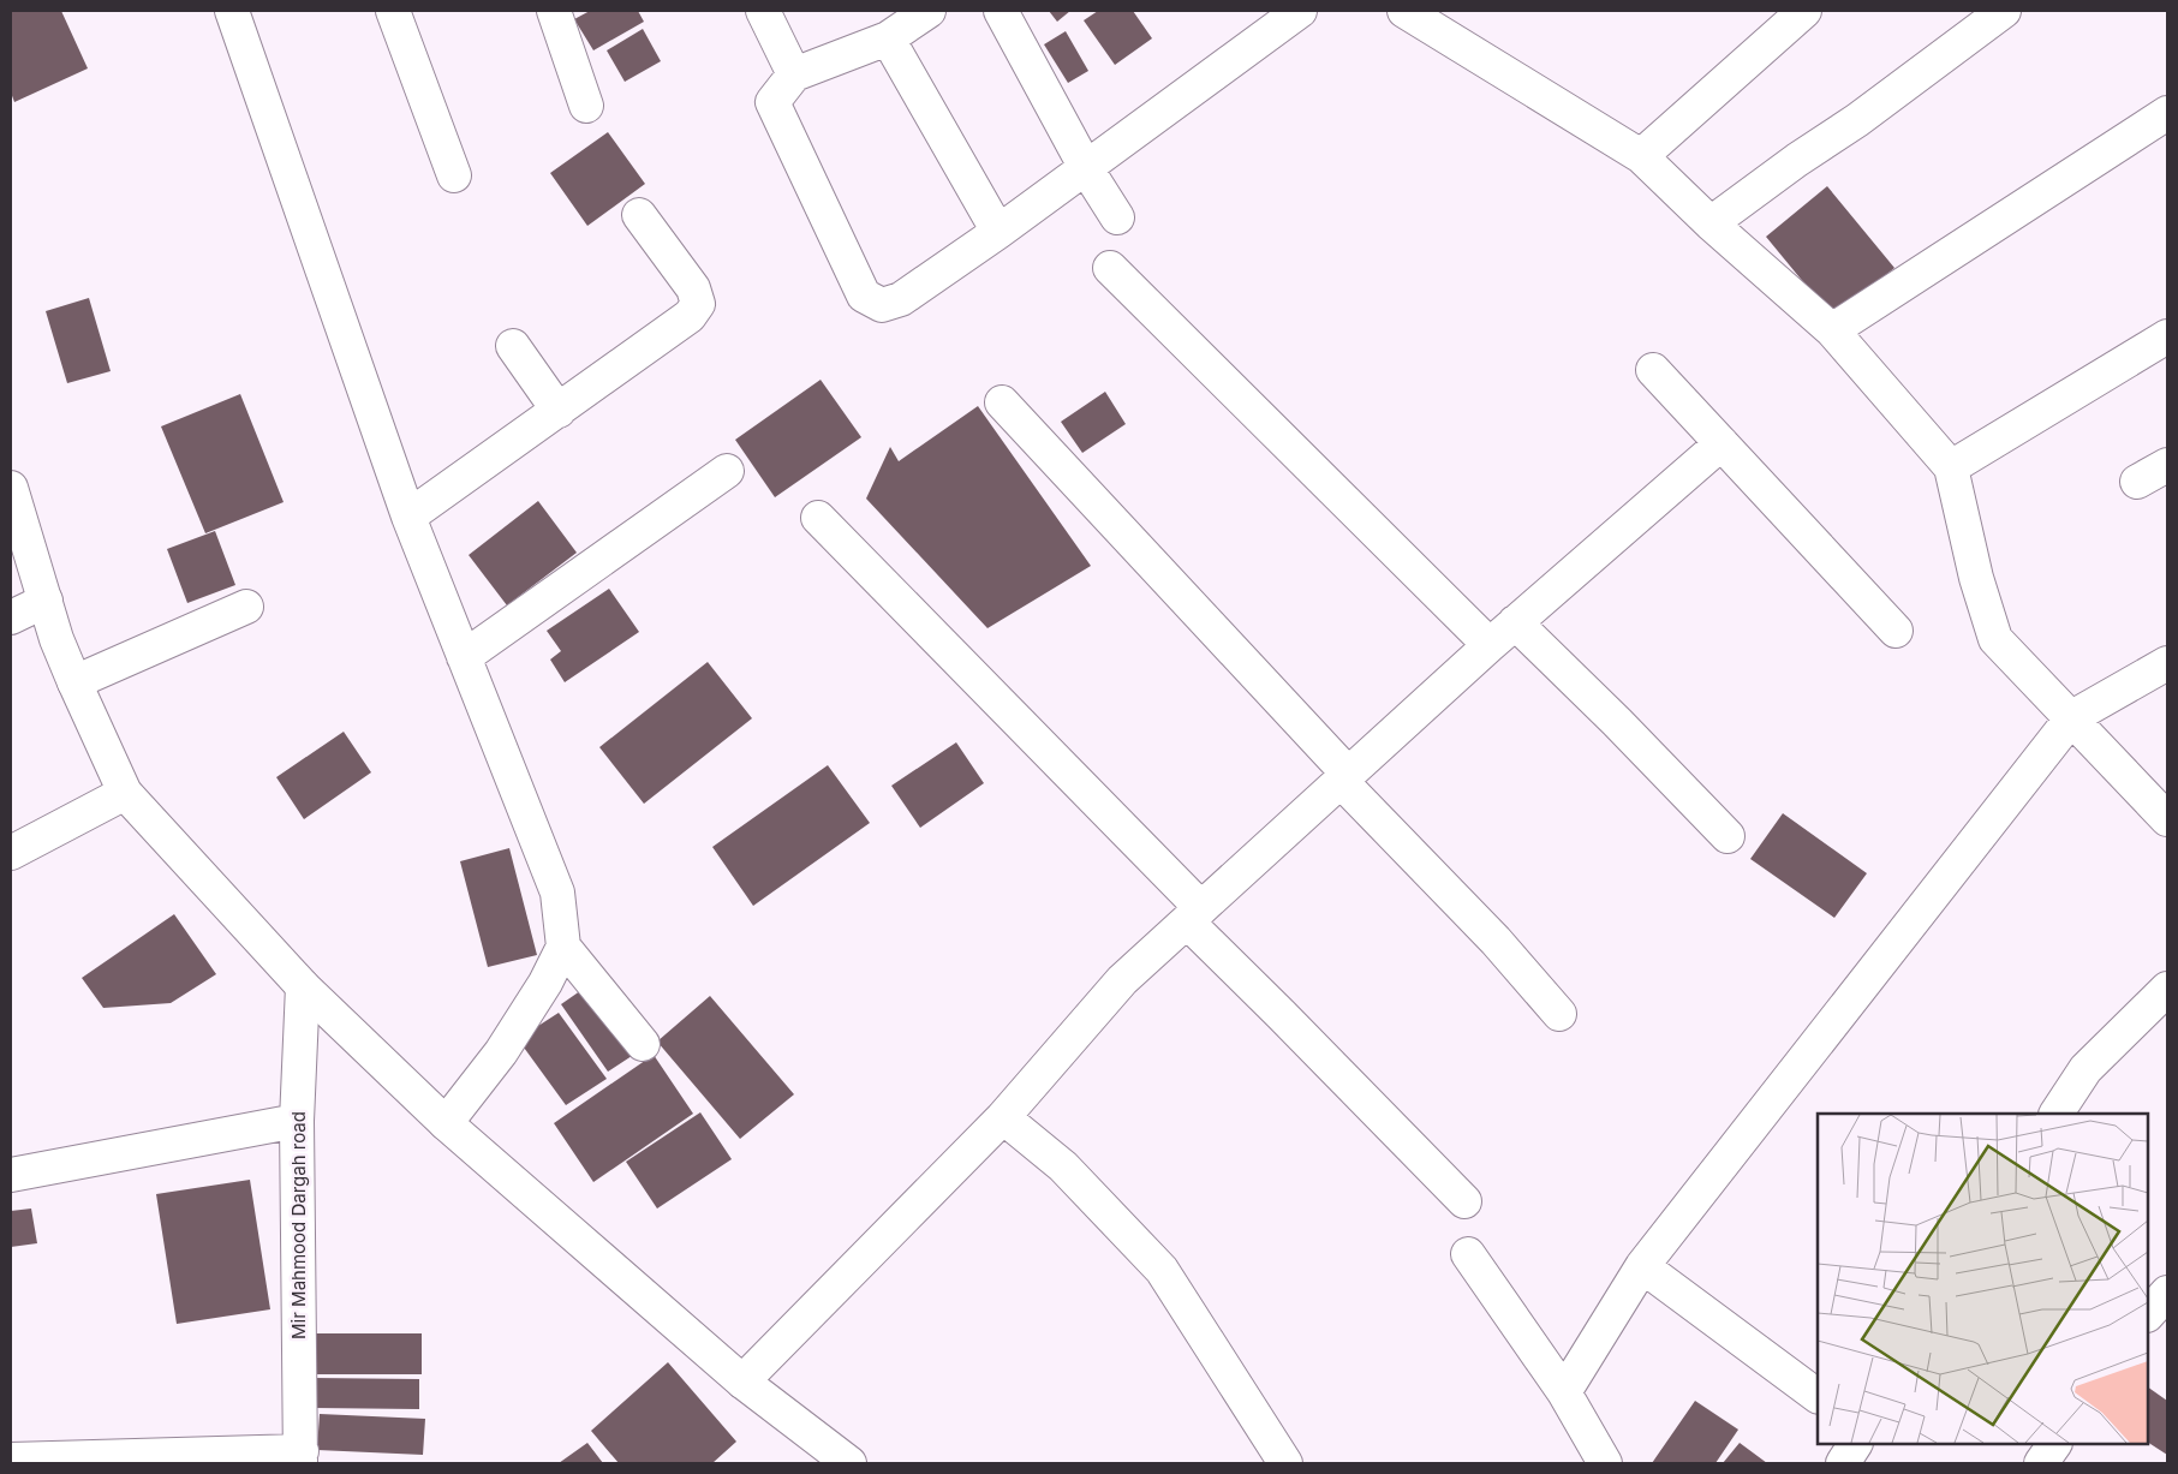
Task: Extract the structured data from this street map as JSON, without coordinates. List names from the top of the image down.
{
  "streets": {
    "street": ["Mir Mahmood Dargah road"]
  }
}
